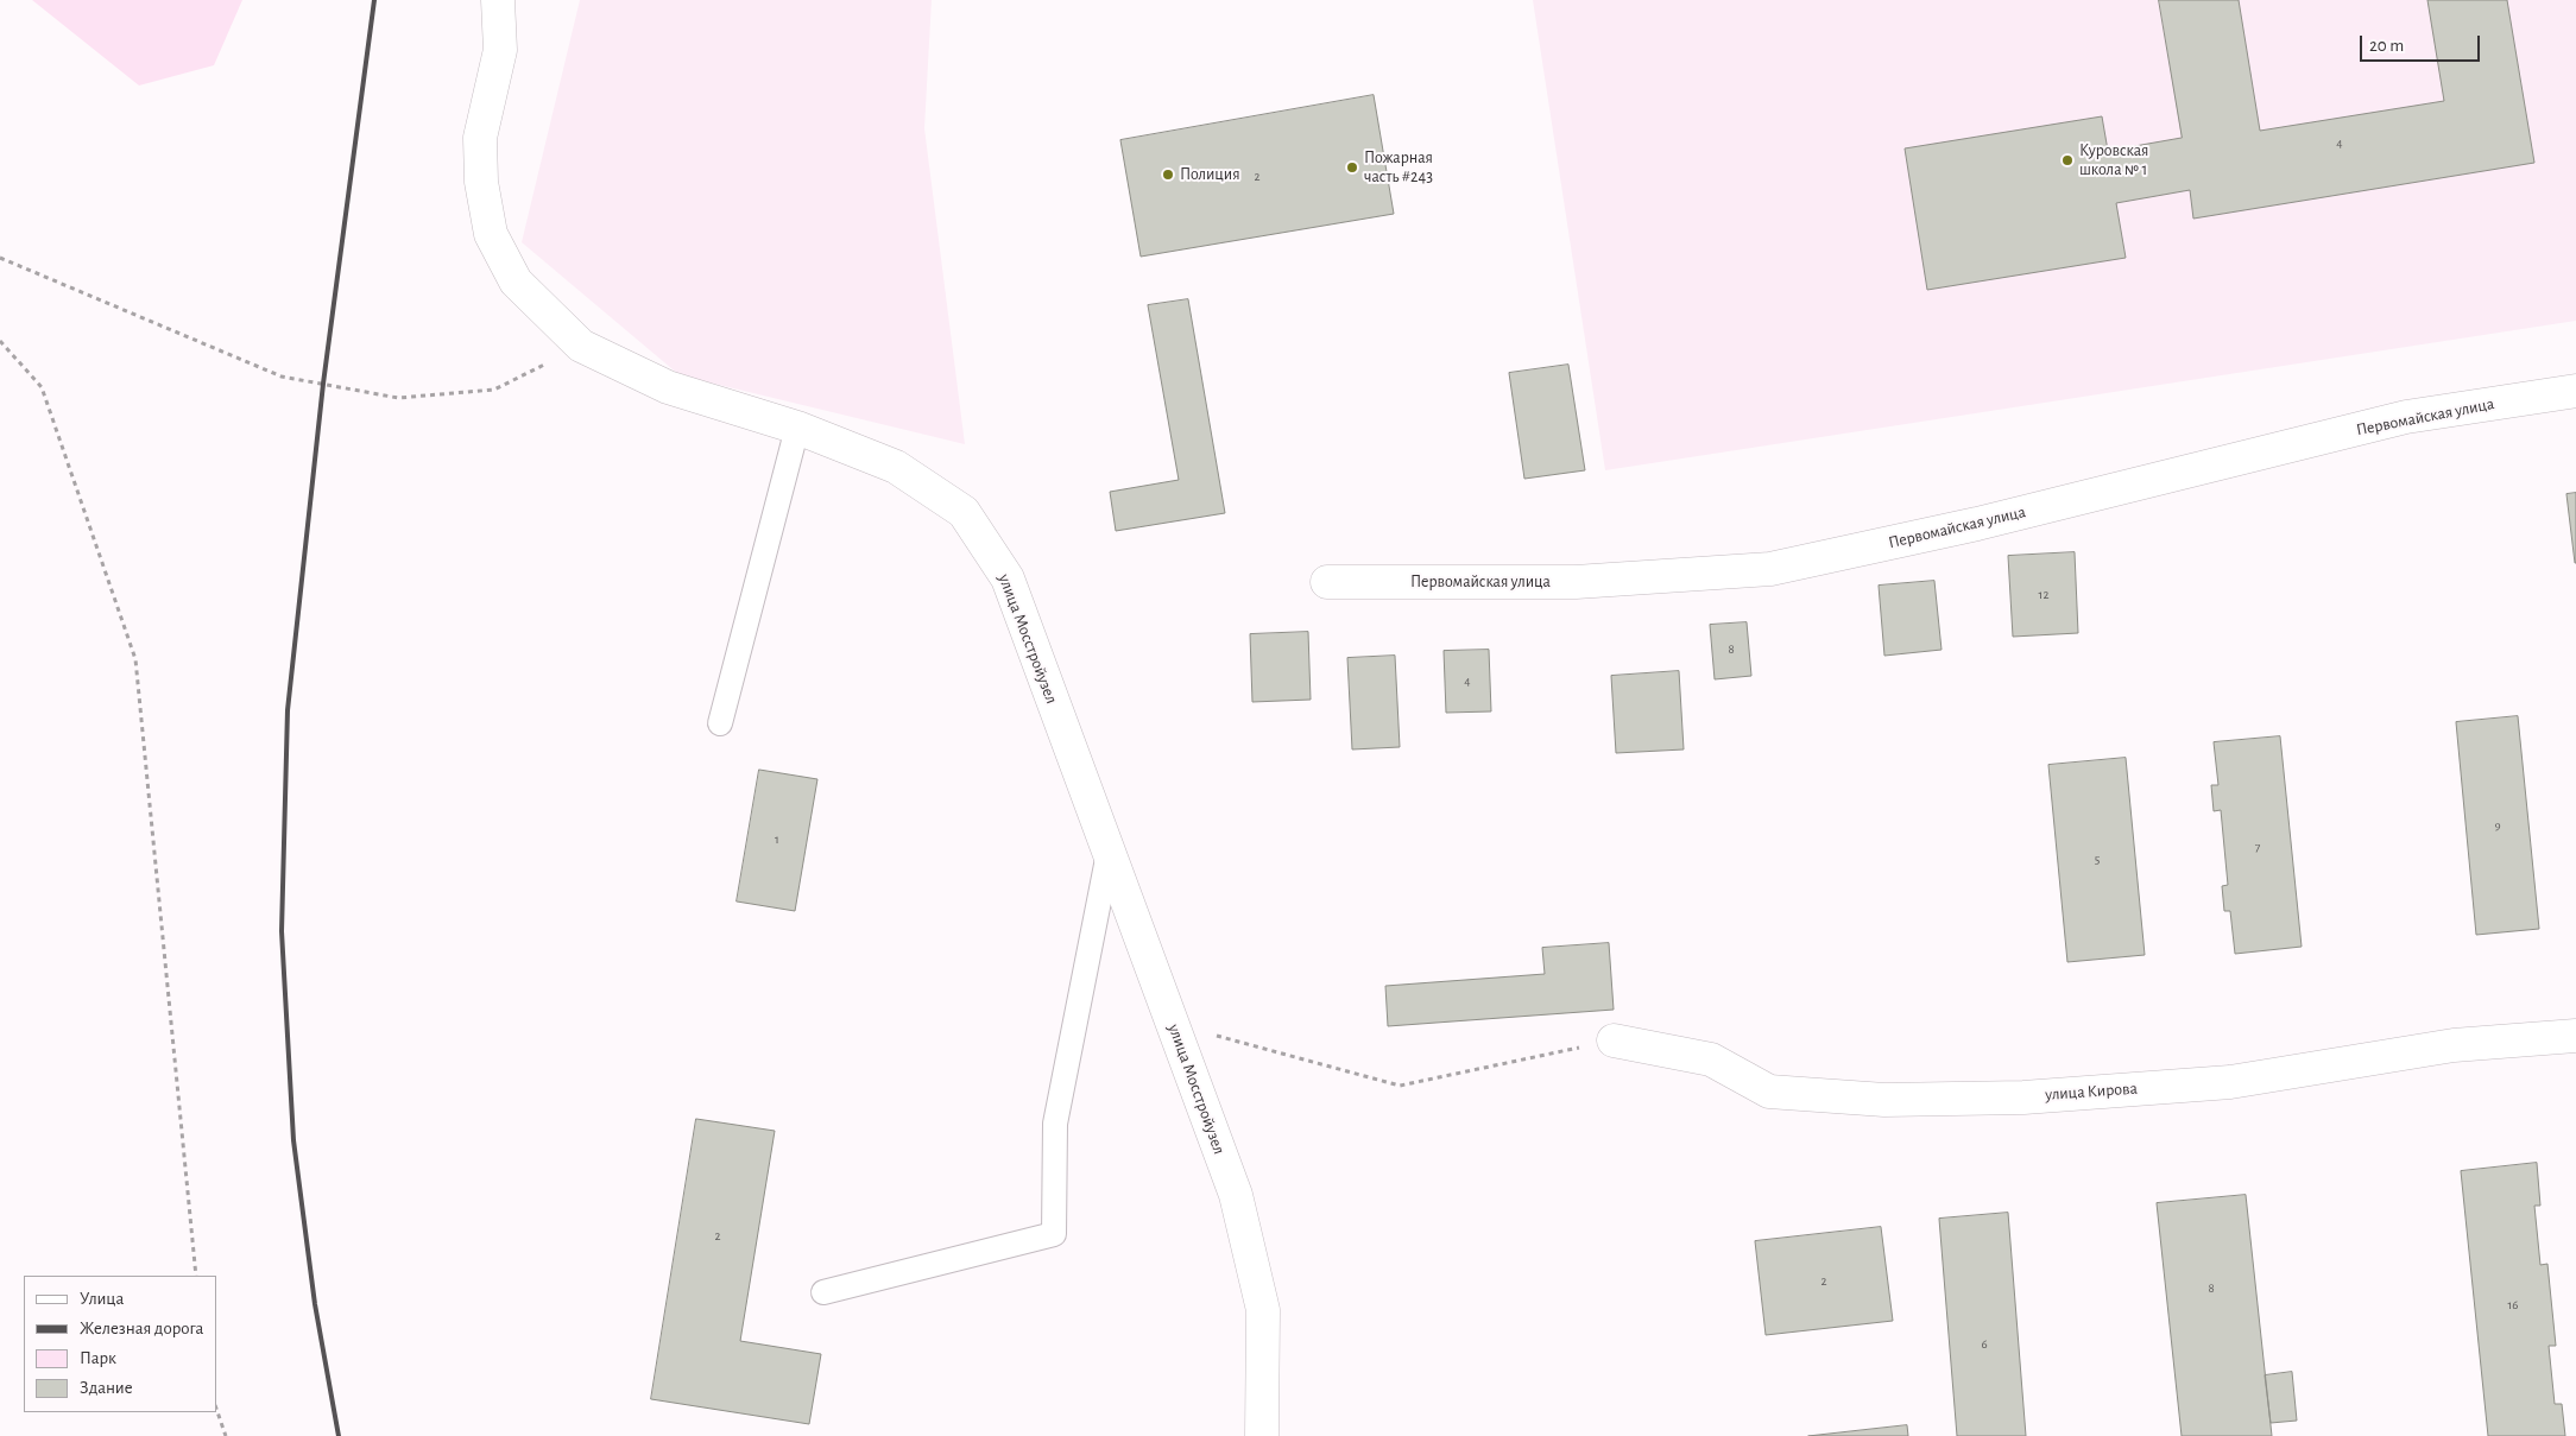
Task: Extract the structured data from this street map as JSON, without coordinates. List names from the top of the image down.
{
  "streets": {
    "street": ["Первомайская улица", "улица Мосстройузел", "улица Кирова"]
  },
  "places": ["Куровская школа № 1", "Пожарная часть #243", "Полиция"],
  "house_numbers": [
    "4",
    "2",
    "12",
    "8",
    "4",
    "9",
    "1",
    "7",
    "5",
    "2",
    "2",
    "8",
    "16",
    "6"
  ],
  "legend": [
    "Улица",
    "Железная дорога",
    "Парк",
    "Здание"
  ],
  "scale_bar": "20 m"
}
